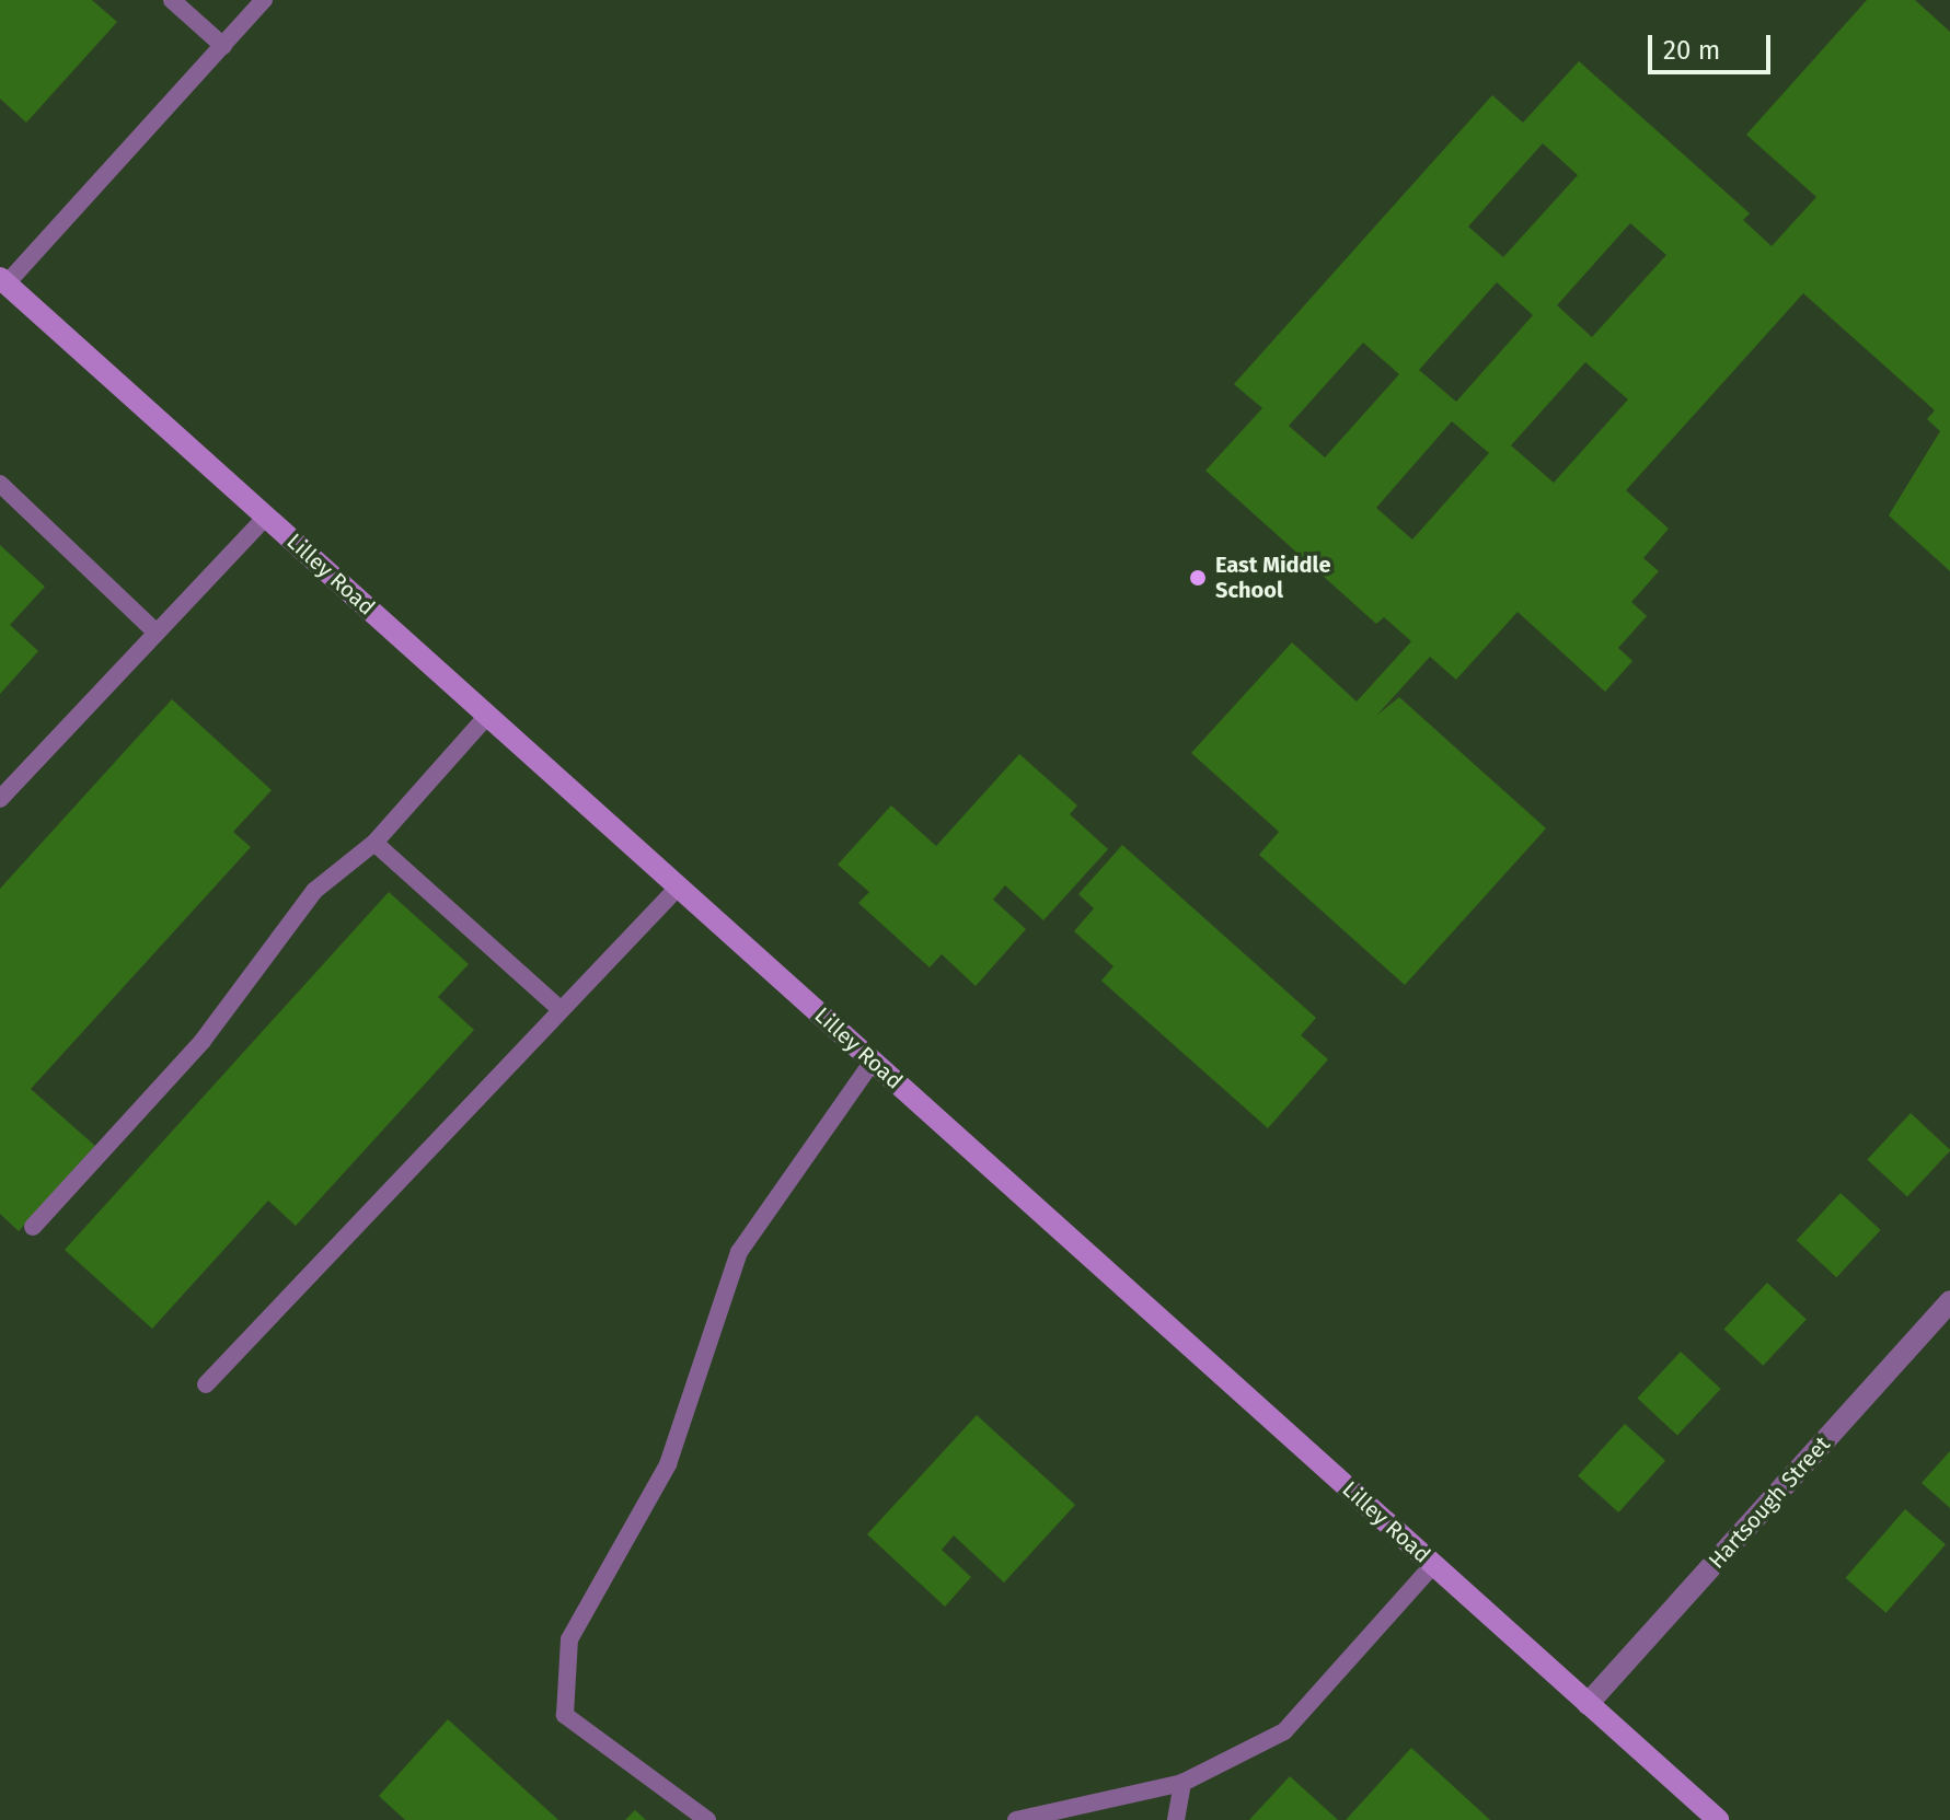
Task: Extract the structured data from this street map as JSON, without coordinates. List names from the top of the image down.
{
  "streets": {
    "street": ["Lilley Road", "Hartsough Street"]
  },
  "crossings": [
    ["Lilley Road", "Hartsough Street"]
  ],
  "places": ["East Middle School"],
  "scale_bar": "20 m"
}
